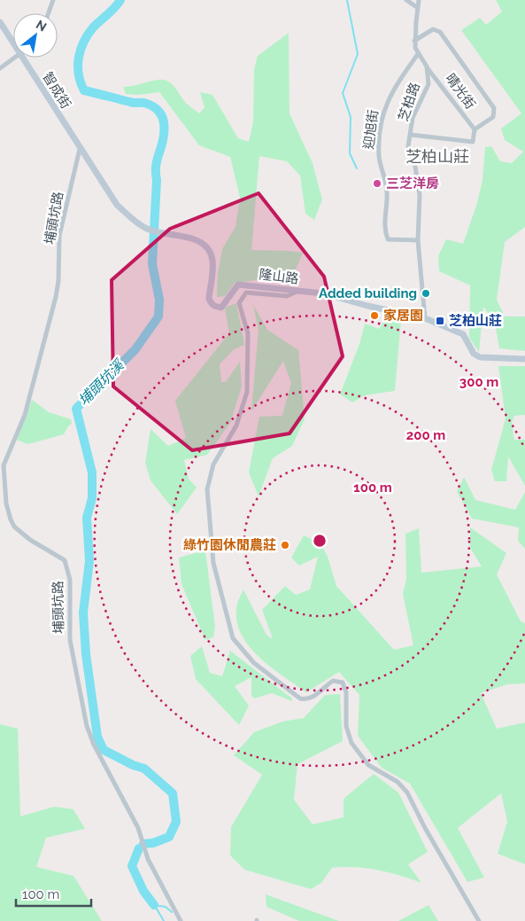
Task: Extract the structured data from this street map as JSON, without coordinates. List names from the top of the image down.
{
  "streets": {
    "street": [
      "智成街",
      "晴光街",
      "芝柏路",
      "迎旭街",
      "埔頭坑路",
      "隆山路"
    ]
  },
  "crossings": [
    ["智成街", "埔頭坑路"],
    ["智成街", "隆山路"],
    ["晴光街", "芝柏路"],
    ["芝柏路", "迎旭街"],
    ["芝柏路", "隆山路"],
    ["埔頭坑路", "隆山路"]
  ],
  "districts": ["芝柏山莊"],
  "water": ["埔頭坑溪"],
  "places": {
    "other": [
      "三芝洋房",
      "Added building",
      "家居園",
      "綠竹園休閒農莊"
    ],
    "transit": ["芝柏山莊"]
  },
  "scale_bar": "100 m",
  "north": "top right",
  "rings": ["300 m", "200 m", "100 m"]
}
